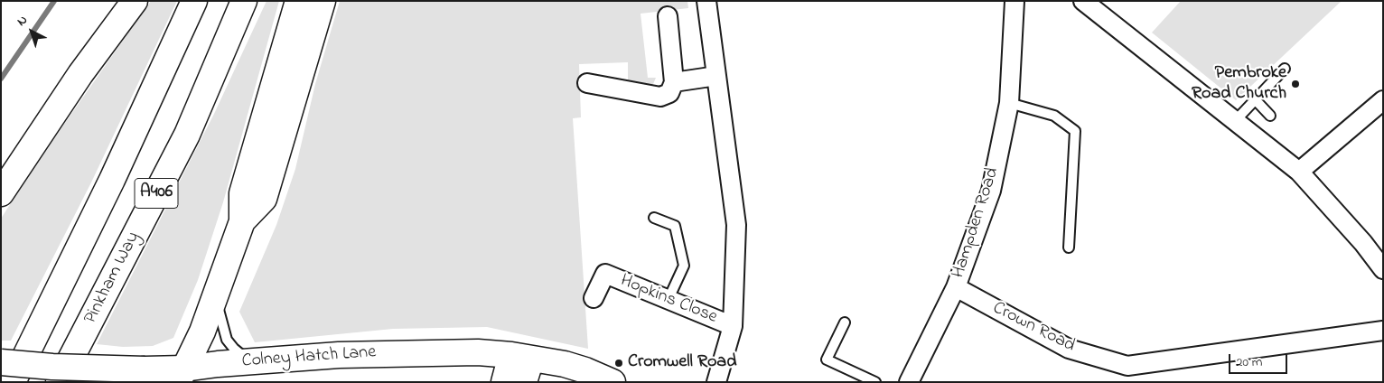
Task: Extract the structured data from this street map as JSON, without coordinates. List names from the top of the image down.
{
  "streets": {
    "main road": ["A406", "Pinkham Way", "Colney Hatch Lane"],
    "street": ["Hampden Road", "Hopkins Close", "Crown Road"]
  },
  "crossings": [
    ["Hampden Road", "Crown Road"]
  ],
  "places": ["Pembroke Road Church", "Cromwell Road"],
  "scale_bar": "20 m",
  "north": "top left"
}
